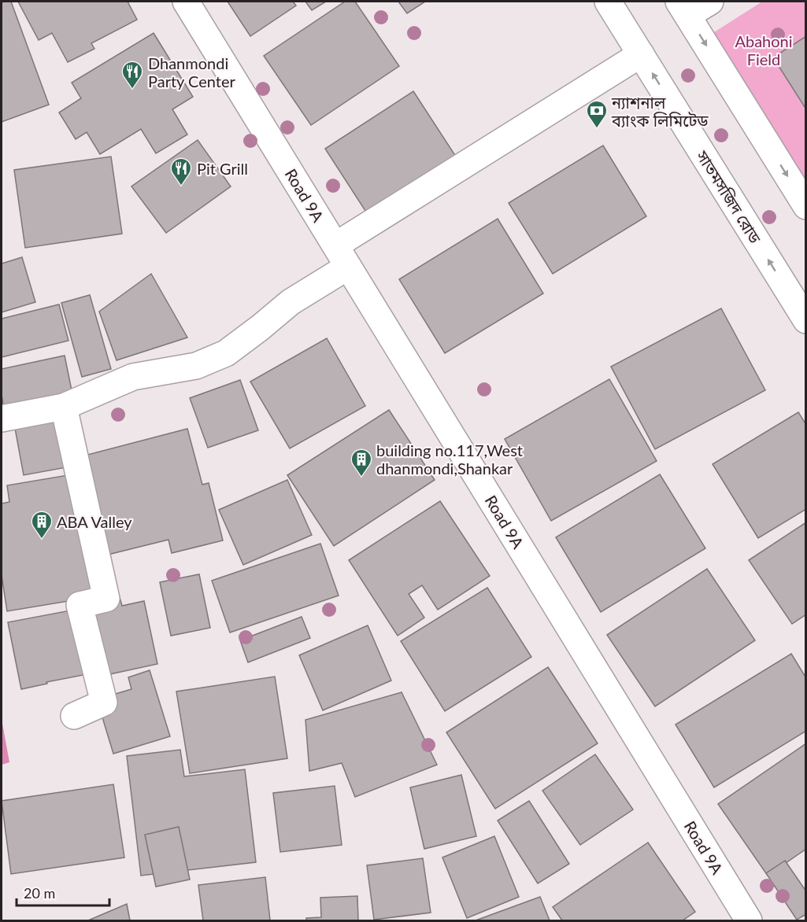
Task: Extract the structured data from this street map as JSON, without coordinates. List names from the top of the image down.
{
  "streets": {
    "street": ["Road 9A", "সাতমসজিদ রোড"]
  },
  "parks": ["Abahoni Field"],
  "places": {
    "restaurant": ["Dhanmondi Party Center", "Pit Grill"],
    "bank": ["ন্যাশনাল ব্যাংক লিমিটেড"],
    "building": ["building no.117,West dhanmondi,Shankar", "ABA Valley"]
  },
  "scale_bar": "20 m"
}
